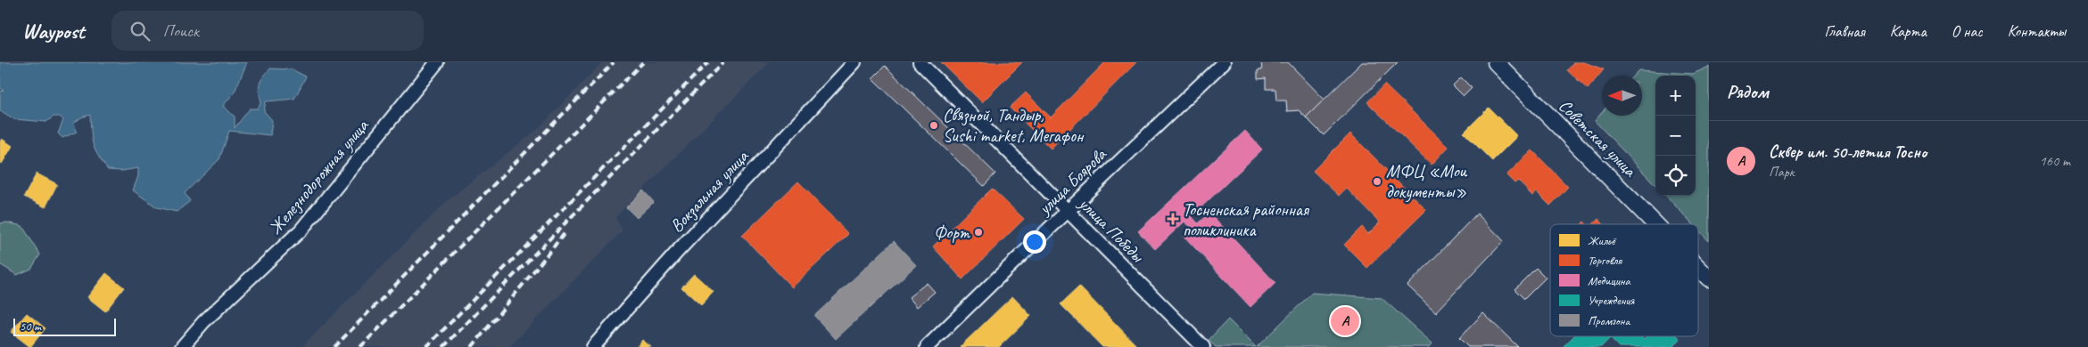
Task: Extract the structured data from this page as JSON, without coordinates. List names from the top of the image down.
{
  "streets": {
    "street": [
      "Советская улица",
      "Железнодорожная улица",
      "улица Боярова",
      "Вокзальная улица",
      "улица Победы"
    ]
  },
  "crossings": [
    ["улица Боярова", "улица Победы"]
  ],
  "places": {
    "other": ["Связной, Тандыр, Sushi market, Мегафон", "МФЦ «Мои документы»", "Форт"],
    "health": ["Тосненская районная поликлиника"]
  },
  "legend": [
    "Жильё",
    "Торговля",
    "Медицина",
    "Учреждения",
    "Промзона"
  ],
  "scale_bar": "50 m",
  "north": "left",
  "page": {
    "header": "Waypost",
    "search": "Поиск",
    "nav": [
      "Главная",
      "Карта",
      "О нас",
      "Контакты"
    ],
    "heading": "Рядом",
    "map_buttons": ["+", "−"],
    "list": [
      {
        "mark": "A",
        "name": "Сквер им. 50-летия Тосно",
        "note": "Парк",
        "value": "160 m"
      }
    ],
    "pins": "A",
    "scale": "50 m"
  }
}
